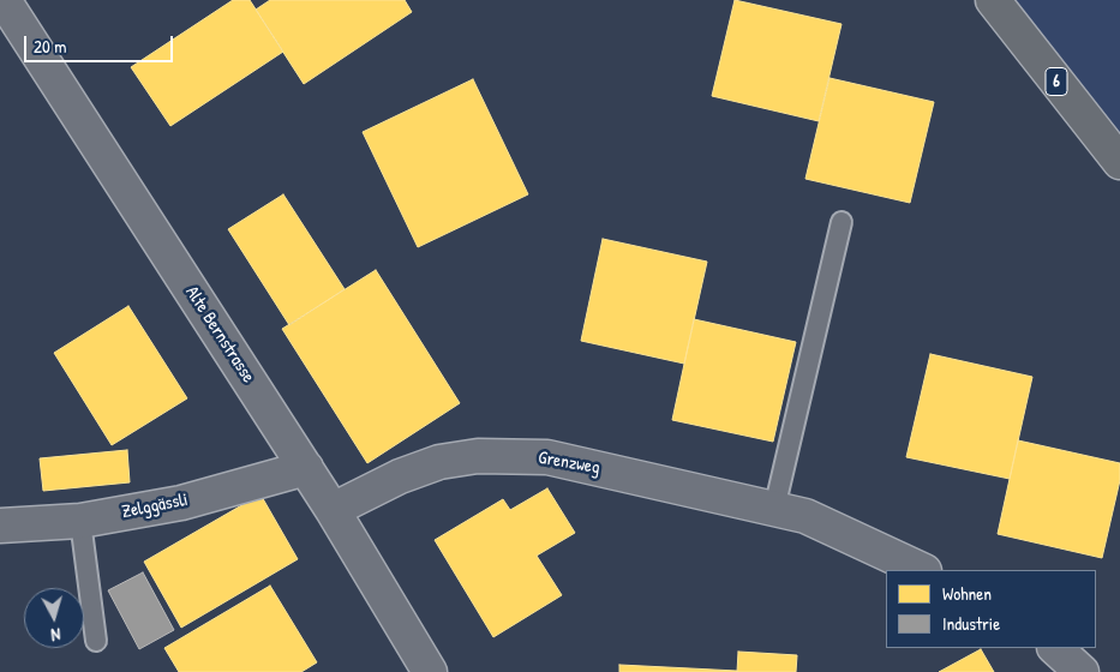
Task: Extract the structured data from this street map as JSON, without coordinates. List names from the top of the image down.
{
  "streets": {
    "main road": ["6"],
    "street": ["Alte Bernstrasse", "Grenzweg", "Zelggässli"]
  },
  "crossings": [
    ["Alte Bernstrasse", "Grenzweg"],
    ["Alte Bernstrasse", "Zelggässli"]
  ],
  "legend": ["Wohnen", "Industrie"],
  "scale_bar": "20 m",
  "north": "bottom"
}
